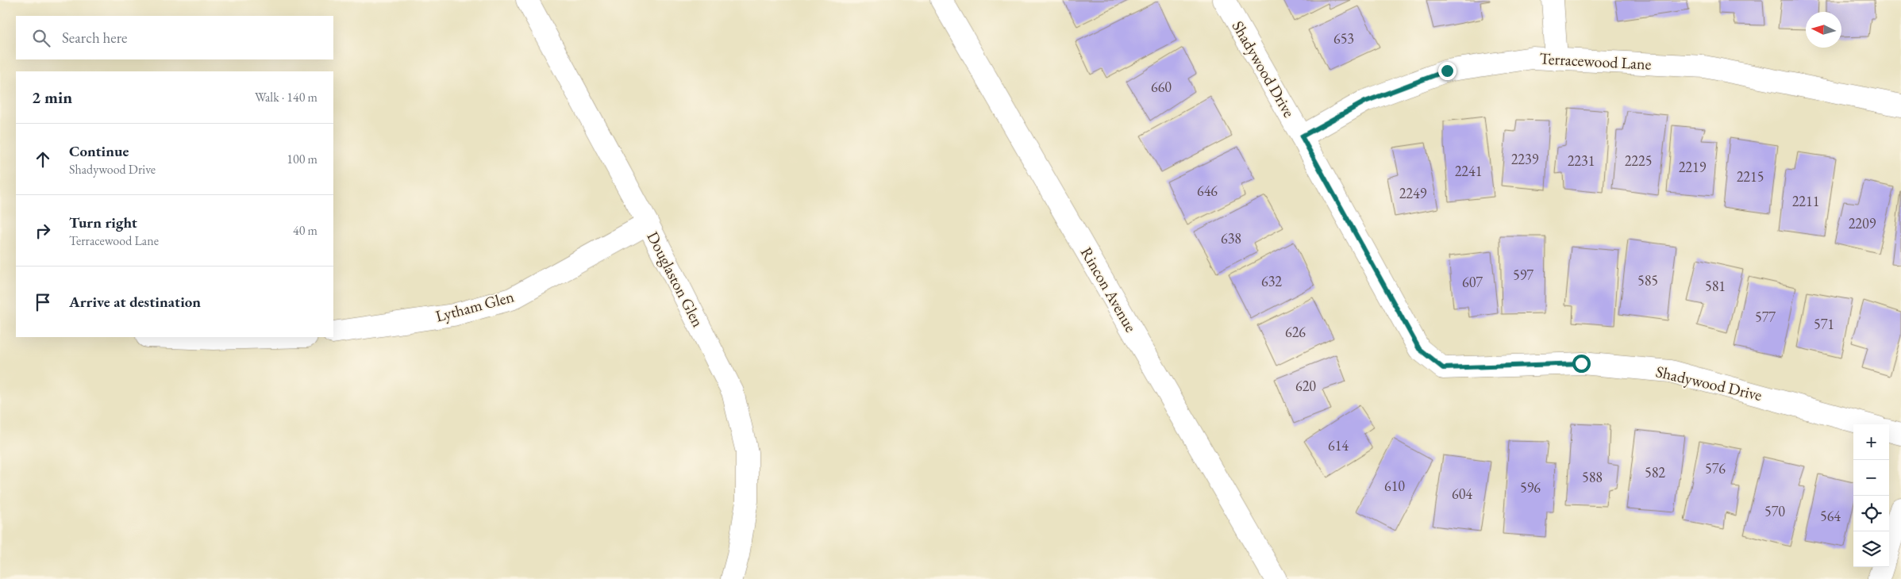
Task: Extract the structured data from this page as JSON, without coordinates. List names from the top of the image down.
{
  "streets": {
    "street": [
      "Terracewood Lane",
      "Shadywood Drive",
      "Douglaston Glen",
      "Rincon Avenue",
      "Lytham Glen"
    ]
  },
  "crossings": [
    ["Terracewood Lane", "Shadywood Drive"],
    ["Douglaston Glen", "Lytham Glen"]
  ],
  "house_numbers": [
    "653",
    "660",
    "2239",
    "2231",
    "2225",
    "2219",
    "2241",
    "2215",
    "646",
    "2249",
    "2211",
    "2209",
    "638",
    "597",
    "585",
    "632",
    "607",
    "581",
    "577",
    "571",
    "626",
    "620",
    "614",
    "576",
    "582",
    "588",
    "610",
    "596",
    "604",
    "570",
    "564"
  ],
  "north": "left",
  "page": {
    "search": "Search here",
    "heading": ["2 min", "Walk · 140 m"],
    "list": [
      ["Continue", "Shadywood Drive", "100 m"],
      ["Turn right", "Terracewood Lane", "40 m"],
      "Arrive at destination"
    ],
    "map_buttons": ["+", "−"]
  }
}
